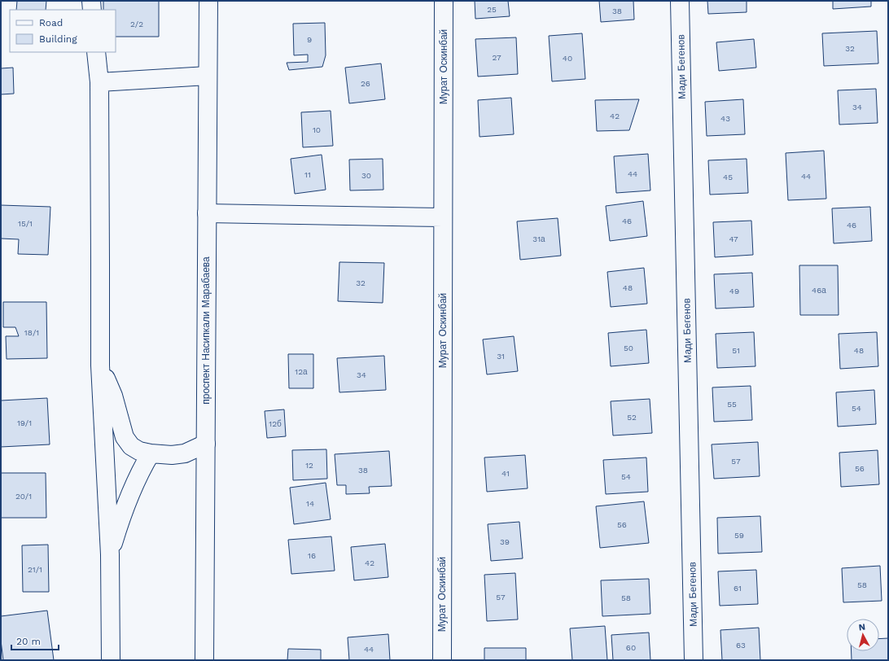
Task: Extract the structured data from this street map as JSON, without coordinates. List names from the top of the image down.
{
  "streets": {
    "street": ["Мурат Оскинбай", "Мади Бегенов", "проспект Насипкали Марабаева"]
  },
  "house_numbers": [
    "25",
    "38",
    "2/2",
    "9",
    "32",
    "27",
    "40",
    "26",
    "34",
    "42",
    "43",
    "10",
    "44",
    "11",
    "30",
    "44",
    "45",
    "46",
    "15/1",
    "46",
    "31а",
    "47",
    "32",
    "48",
    "46а",
    "49",
    "18/1",
    "50",
    "51",
    "48",
    "31",
    "12а",
    "34",
    "55",
    "54",
    "52",
    "19/1",
    "12б",
    "57",
    "12",
    "56",
    "38",
    "41",
    "54",
    "20/1",
    "14",
    "56",
    "59",
    "39",
    "16",
    "42",
    "21/1",
    "58",
    "61",
    "57",
    "58",
    "63",
    "60",
    "44"
  ],
  "legend": ["Road", "Building"],
  "scale_bar": "20 m",
  "north": "top"
}
